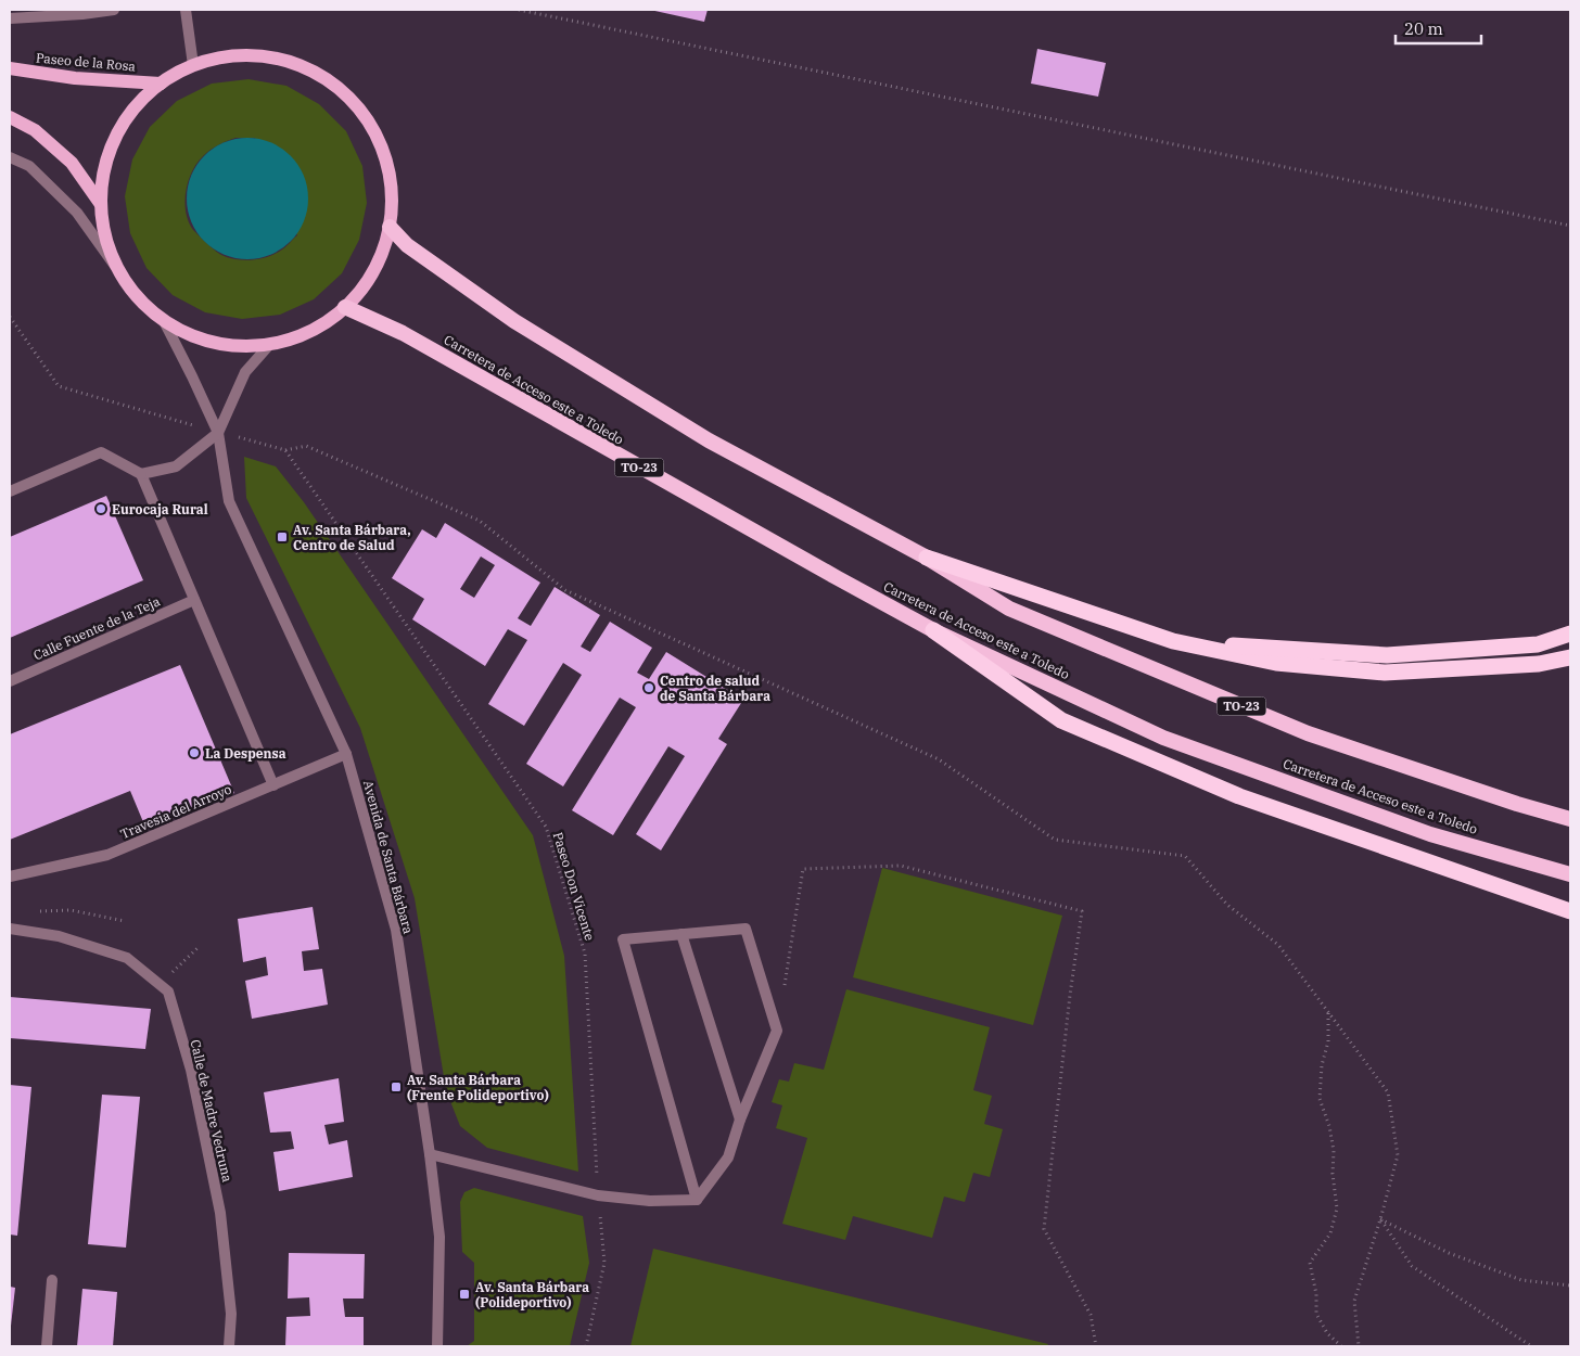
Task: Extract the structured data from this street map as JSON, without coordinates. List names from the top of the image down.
{
  "streets": {
    "highway": ["Carretera de Acceso este a Toledo", "TO-23"],
    "main road": ["Paseo de la Rosa"],
    "street": [
      "Calle Fuente de la Teja",
      "Travesia del Arroyo",
      "Avenida de Santa Bárbara",
      "Calle de Madre Vedruna"
    ],
    "path": ["Paseo Don Vicente"]
  },
  "crossings": [
    ["Travesia del Arroyo", "Avenida de Santa Bárbara"]
  ],
  "places": {
    "other": ["Eurocaja Rural", "Centro de salud de Santa Bárbara", "La Despensa"],
    "transit": ["Av. Santa Bárbara, Centro de Salud", "Av. Santa Bárbara (Frente Polideportivo)", "Av. Santa Bárbara (Polideportivo)"]
  },
  "scale_bar": "20 m"
}
